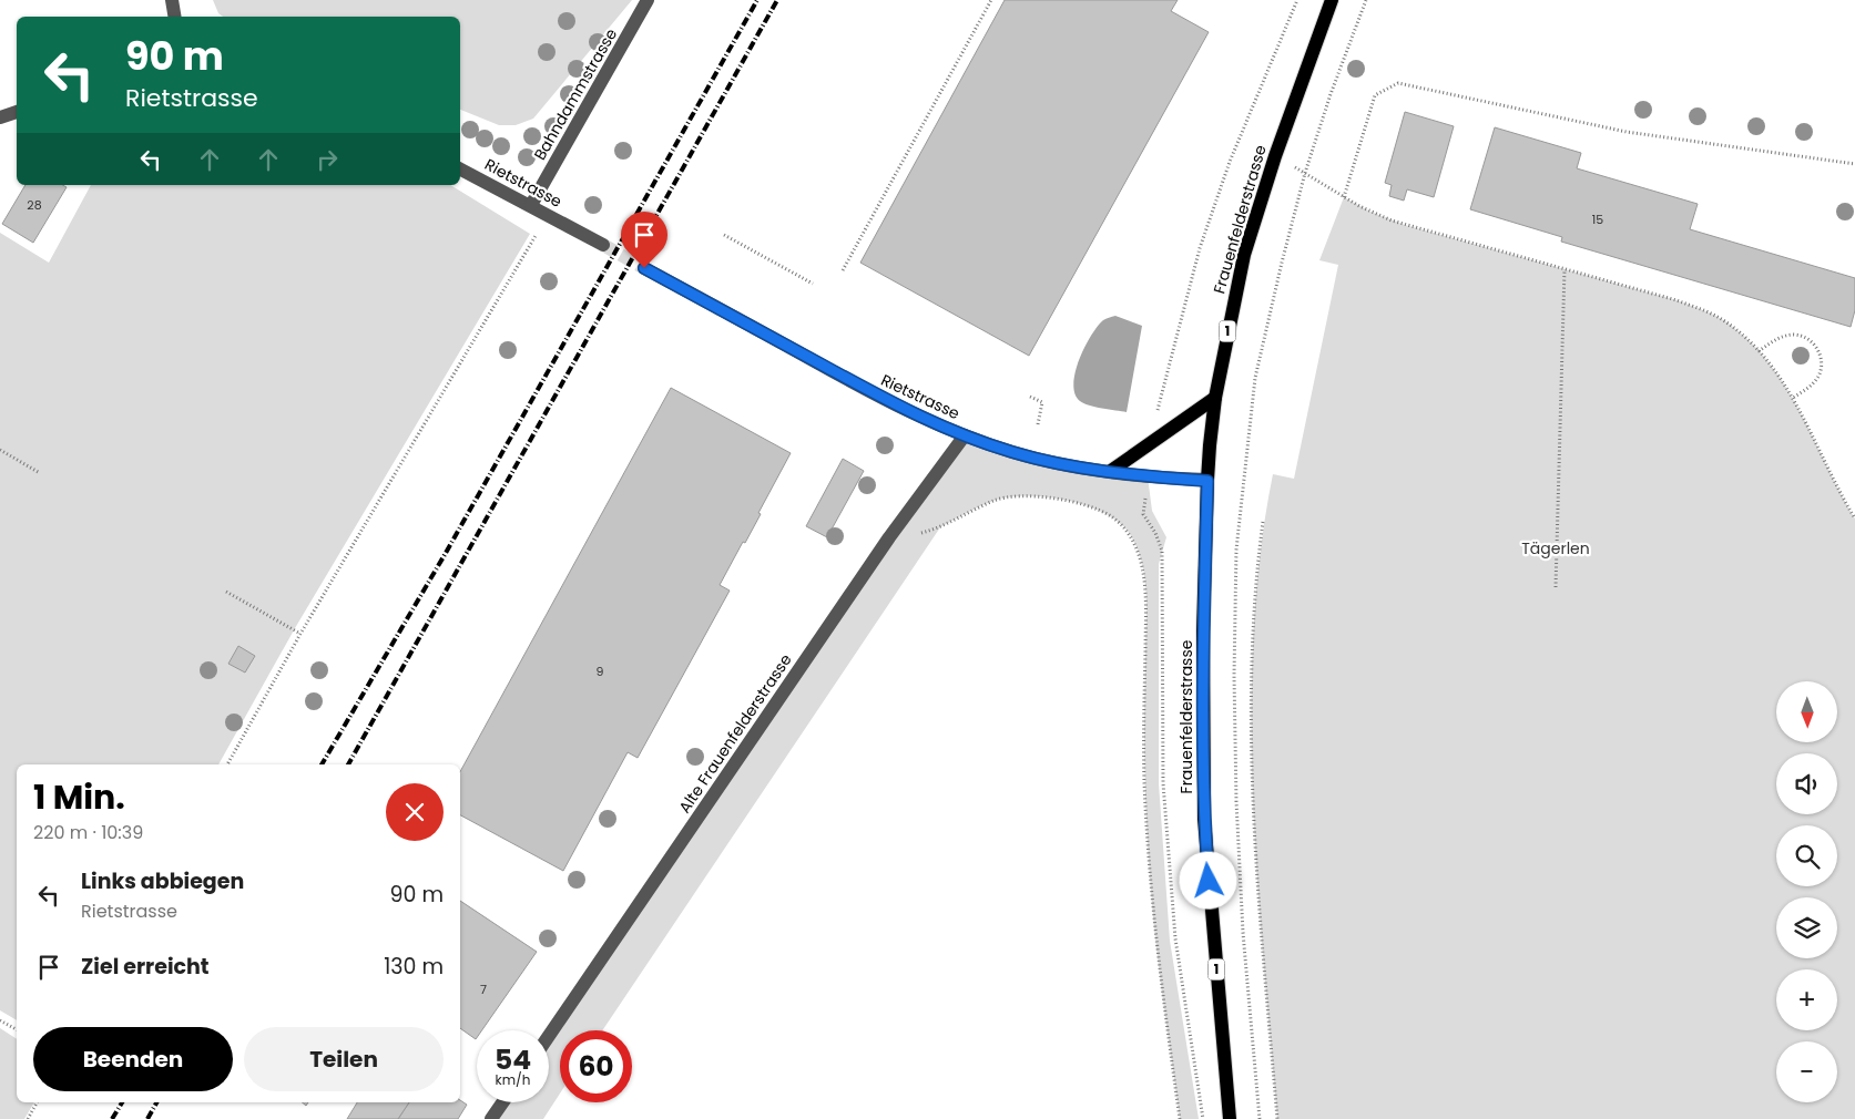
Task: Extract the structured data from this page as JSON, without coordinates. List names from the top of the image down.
{
  "streets": {
    "main road": ["Frauenfelderstrasse", "1"],
    "street": ["Bahndammstrasse", "Rietstrasse", "Alte Frauenfelderstrasse"]
  },
  "crossings": [
    ["Bahndammstrasse", "Rietstrasse"],
    ["Rietstrasse", "Frauenfelderstrasse"],
    ["Rietstrasse", "Alte Frauenfelderstrasse"]
  ],
  "parks": ["Tägerlen"],
  "house_numbers": [
    "28",
    "15",
    "9",
    "7"
  ],
  "north": "bottom",
  "page": {
    "turn": ["90 m", "Rietstrasse"],
    "map_buttons": ["+", "−"],
    "heading": ["1 Min.", "220 m · 10:39"],
    "list": [
      {
        "name": "Links abbiegen",
        "note": "Rietstrasse",
        "value": "90 m"
      },
      {
        "name": "Ziel erreicht",
        "value": "130 m"
      }
    ],
    "buttons": ["Beenden", "Teilen"],
    "speed": "54 km/h",
    "limit": "60"
  }
}
